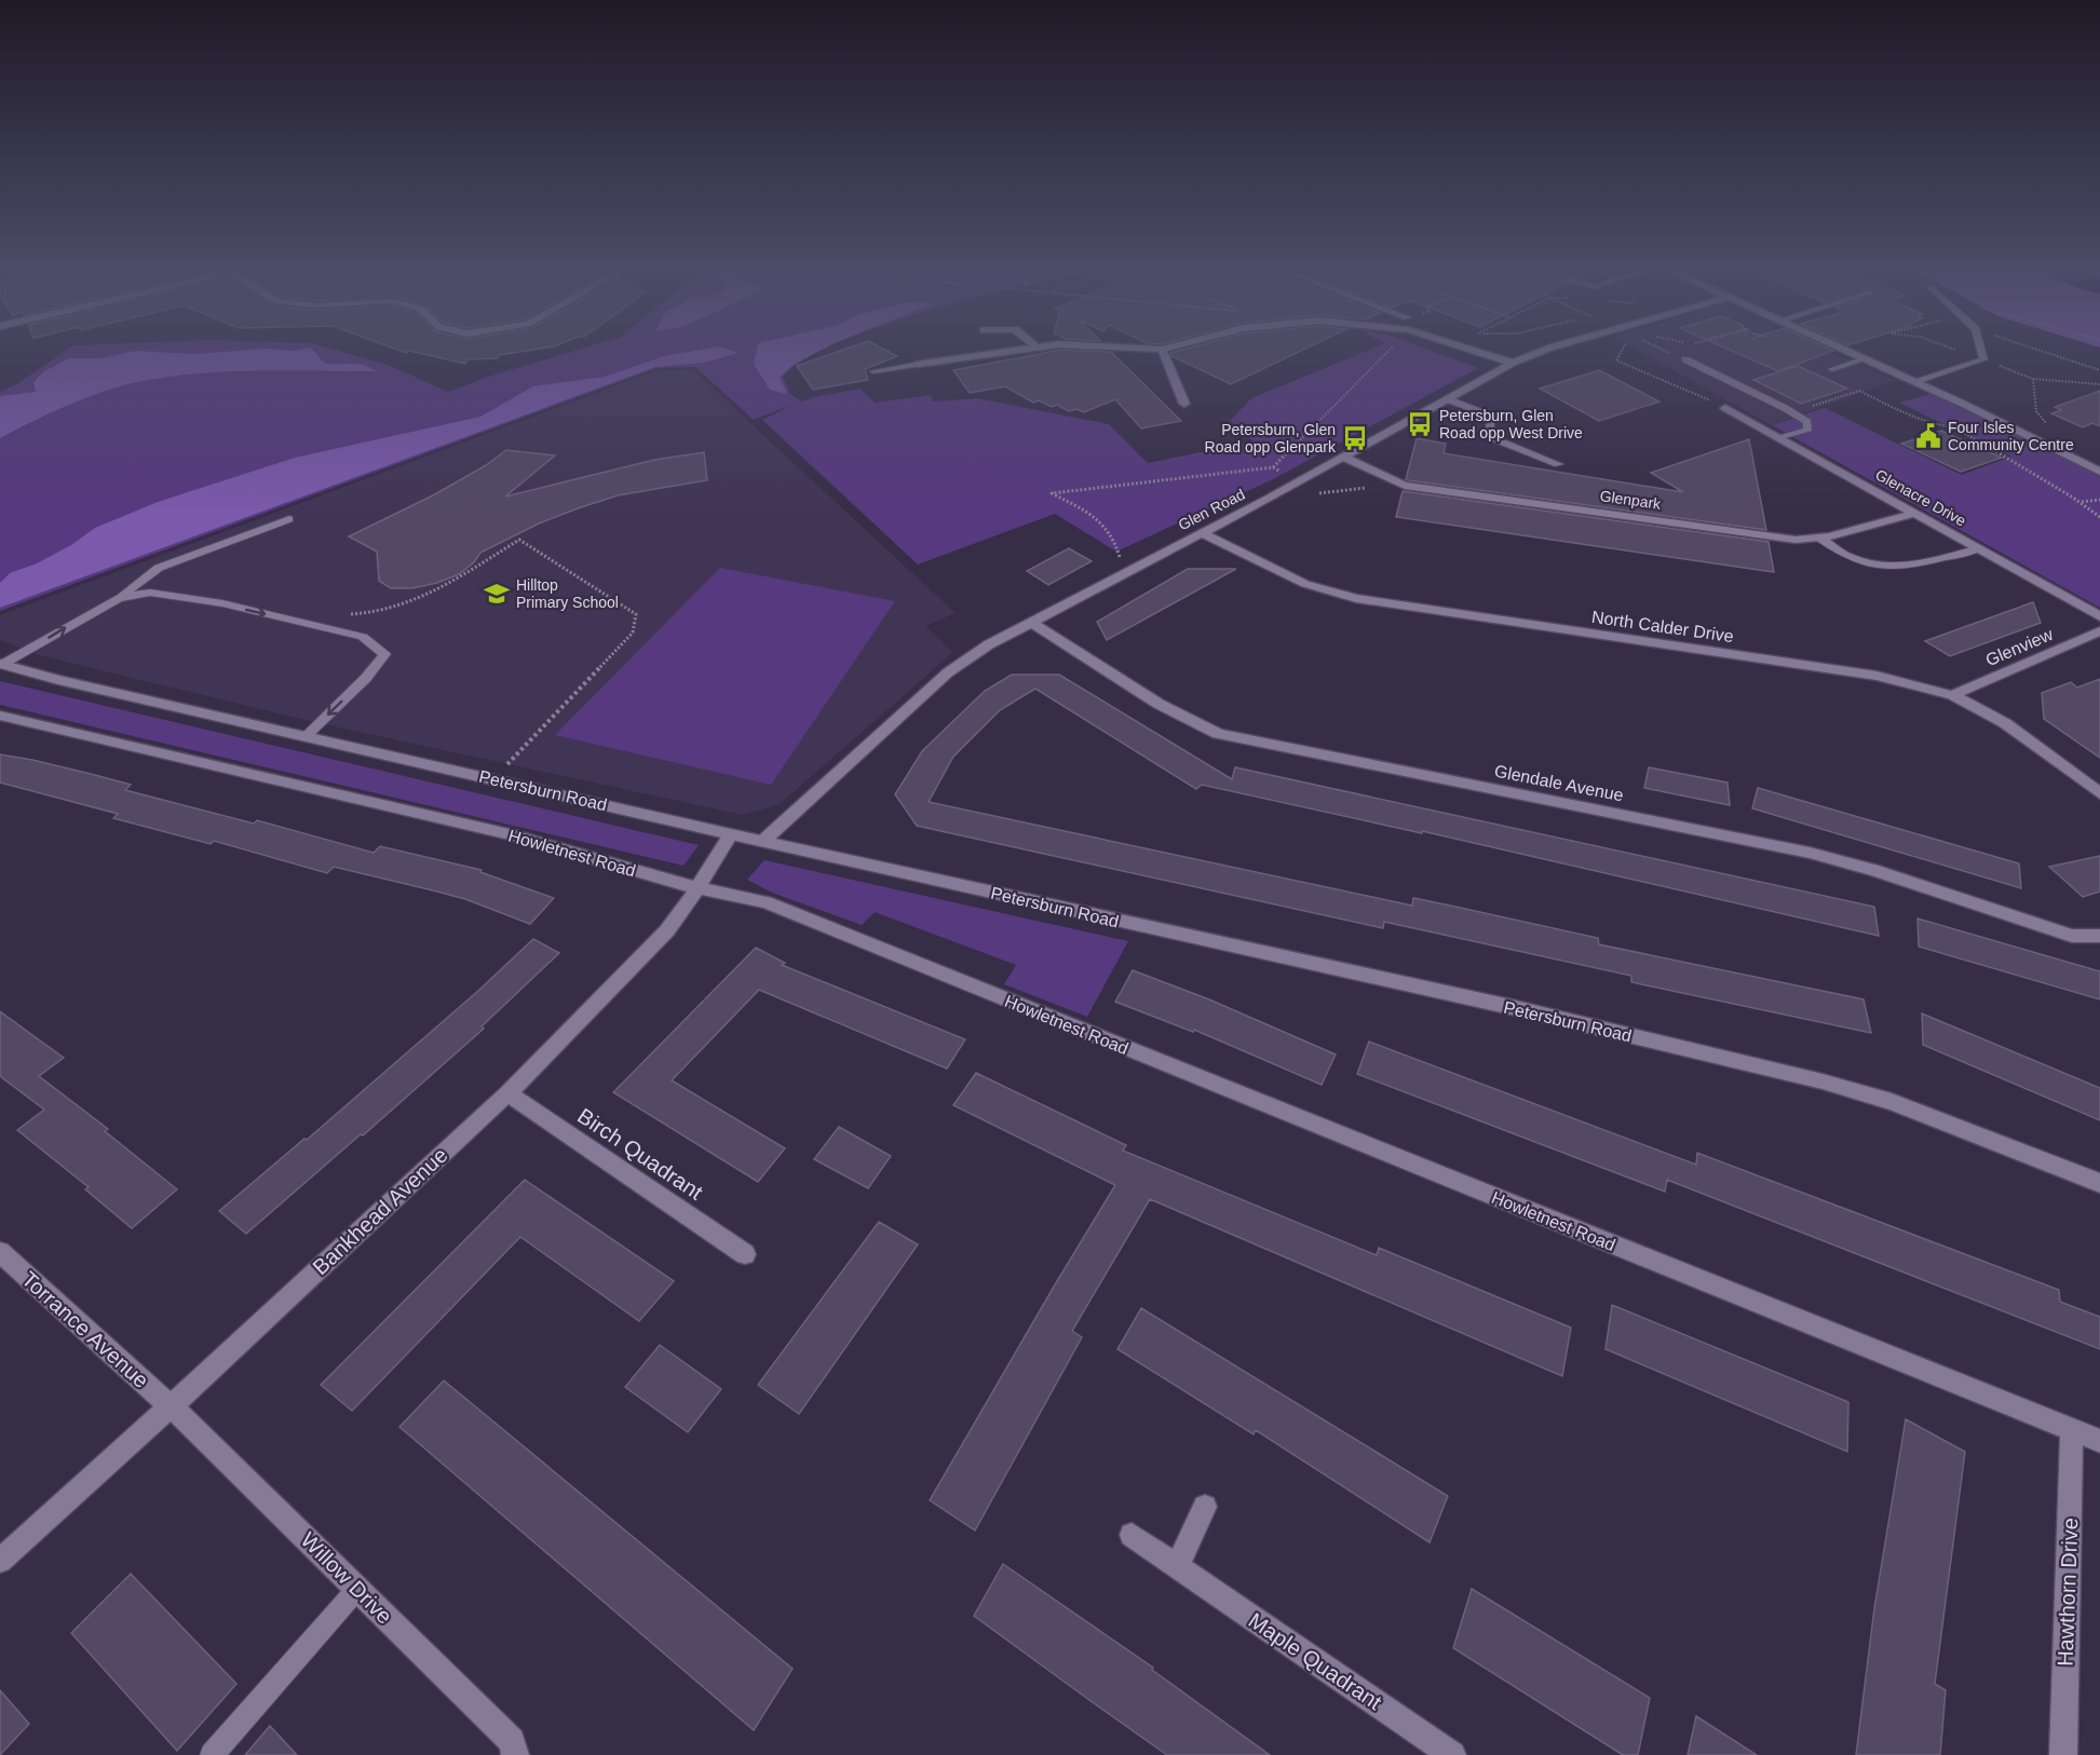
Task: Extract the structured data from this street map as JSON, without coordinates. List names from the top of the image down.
{
  "streets": {
    "street": [
      "Glenacre Drive",
      "Glenpark",
      "Glen Road",
      "North Calder Drive",
      "Glenview",
      "Glendale Avenue",
      "Petersburn Road",
      "Howletnest Road",
      "Birch Quadrant",
      "Bankhead Avenue",
      "Torrance Avenue",
      "Willow Drive",
      "Hawthorn Drive",
      "Maple Quadrant"
    ]
  },
  "crossings": [
    ["Glenacre Drive", "Glenpark"],
    ["Glenpark", "Glen Road"],
    ["Glen Road", "North Calder Drive"],
    ["Glen Road", "Glendale Avenue"],
    ["Glen Road", "Petersburn Road"],
    ["North Calder Drive", "Glenview"],
    ["Petersburn Road", "Bankhead Avenue"],
    ["Howletnest Road", "Bankhead Avenue"],
    ["Howletnest Road", "Hawthorn Drive"],
    ["Birch Quadrant", "Bankhead Avenue"],
    ["Bankhead Avenue", "Torrance Avenue"],
    ["Bankhead Avenue", "Willow Drive"],
    ["Torrance Avenue", "Willow Drive"]
  ],
  "places": {
    "bus stop": ["Petersburn, Glen Road opp West Drive", "Petersburn, Glen Road opp Glenpark"],
    "public building": ["Four Isles Community Centre"],
    "school or university": ["Hilltop Primary School"]
  }
}
